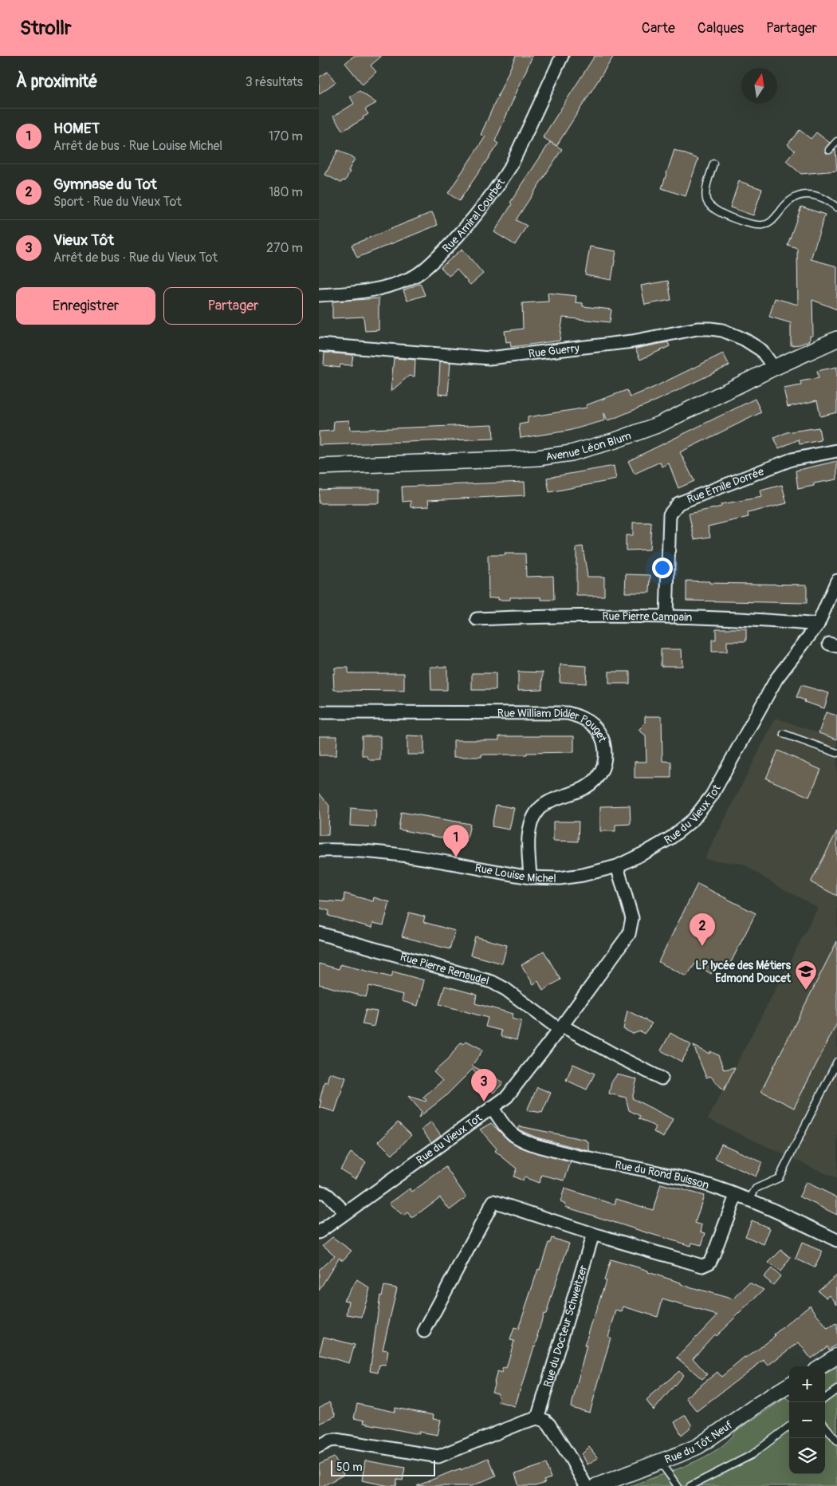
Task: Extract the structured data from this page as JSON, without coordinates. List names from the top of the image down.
{
  "streets": {
    "street": [
      "Rue Amiral Courbet",
      "Rue Guerry",
      "Avenue Léon Blum",
      "Rue Émile Dorrée",
      "Rue Pierre Campain",
      "Rue William Didier Pouget",
      "Rue du Vieux Tot",
      "Rue Louise Michel",
      "Rue Pierre Renaudel",
      "Rue du Rond Buisson",
      "Rue du Docteur Schweitzer",
      "Rue du Tôt Neuf"
    ]
  },
  "crossings": [
    ["Rue Guerry", "Avenue Léon Blum"],
    ["Rue Émile Dorrée", "Rue Pierre Campain"],
    ["Rue Pierre Campain", "Rue du Vieux Tot"],
    ["Rue William Didier Pouget", "Rue Louise Michel"],
    ["Rue du Vieux Tot", "Rue Louise Michel"],
    ["Rue du Vieux Tot", "Rue Pierre Renaudel"],
    ["Rue du Vieux Tot", "Rue du Rond Buisson"]
  ],
  "places": {
    "school or university": ["LP lycée des Métiers Edmond Doucet"]
  },
  "scale_bar": "50 m",
  "north": "top",
  "page": {
    "header": "Strollr",
    "nav": ["Carte", "Calques", "Partager"],
    "heading": ["À proximité", "3 résultats"],
    "list": [
      {
        "mark": "1",
        "name": "HOMET",
        "note": "Arrêt de bus · Rue Louise Michel",
        "value": "170 m"
      },
      {
        "mark": "2",
        "name": "Gymnase du Tot",
        "note": "Sport · Rue du Vieux Tot",
        "value": "180 m"
      },
      {
        "mark": "3",
        "name": "Vieux Tôt",
        "note": "Arrêt de bus · Rue du Vieux Tot",
        "value": "270 m"
      }
    ],
    "buttons": ["Enregistrer", "Partager"],
    "pins": ["1", "2", "3"],
    "map_buttons": ["+", "−"],
    "scale": "50 m"
  }
}
